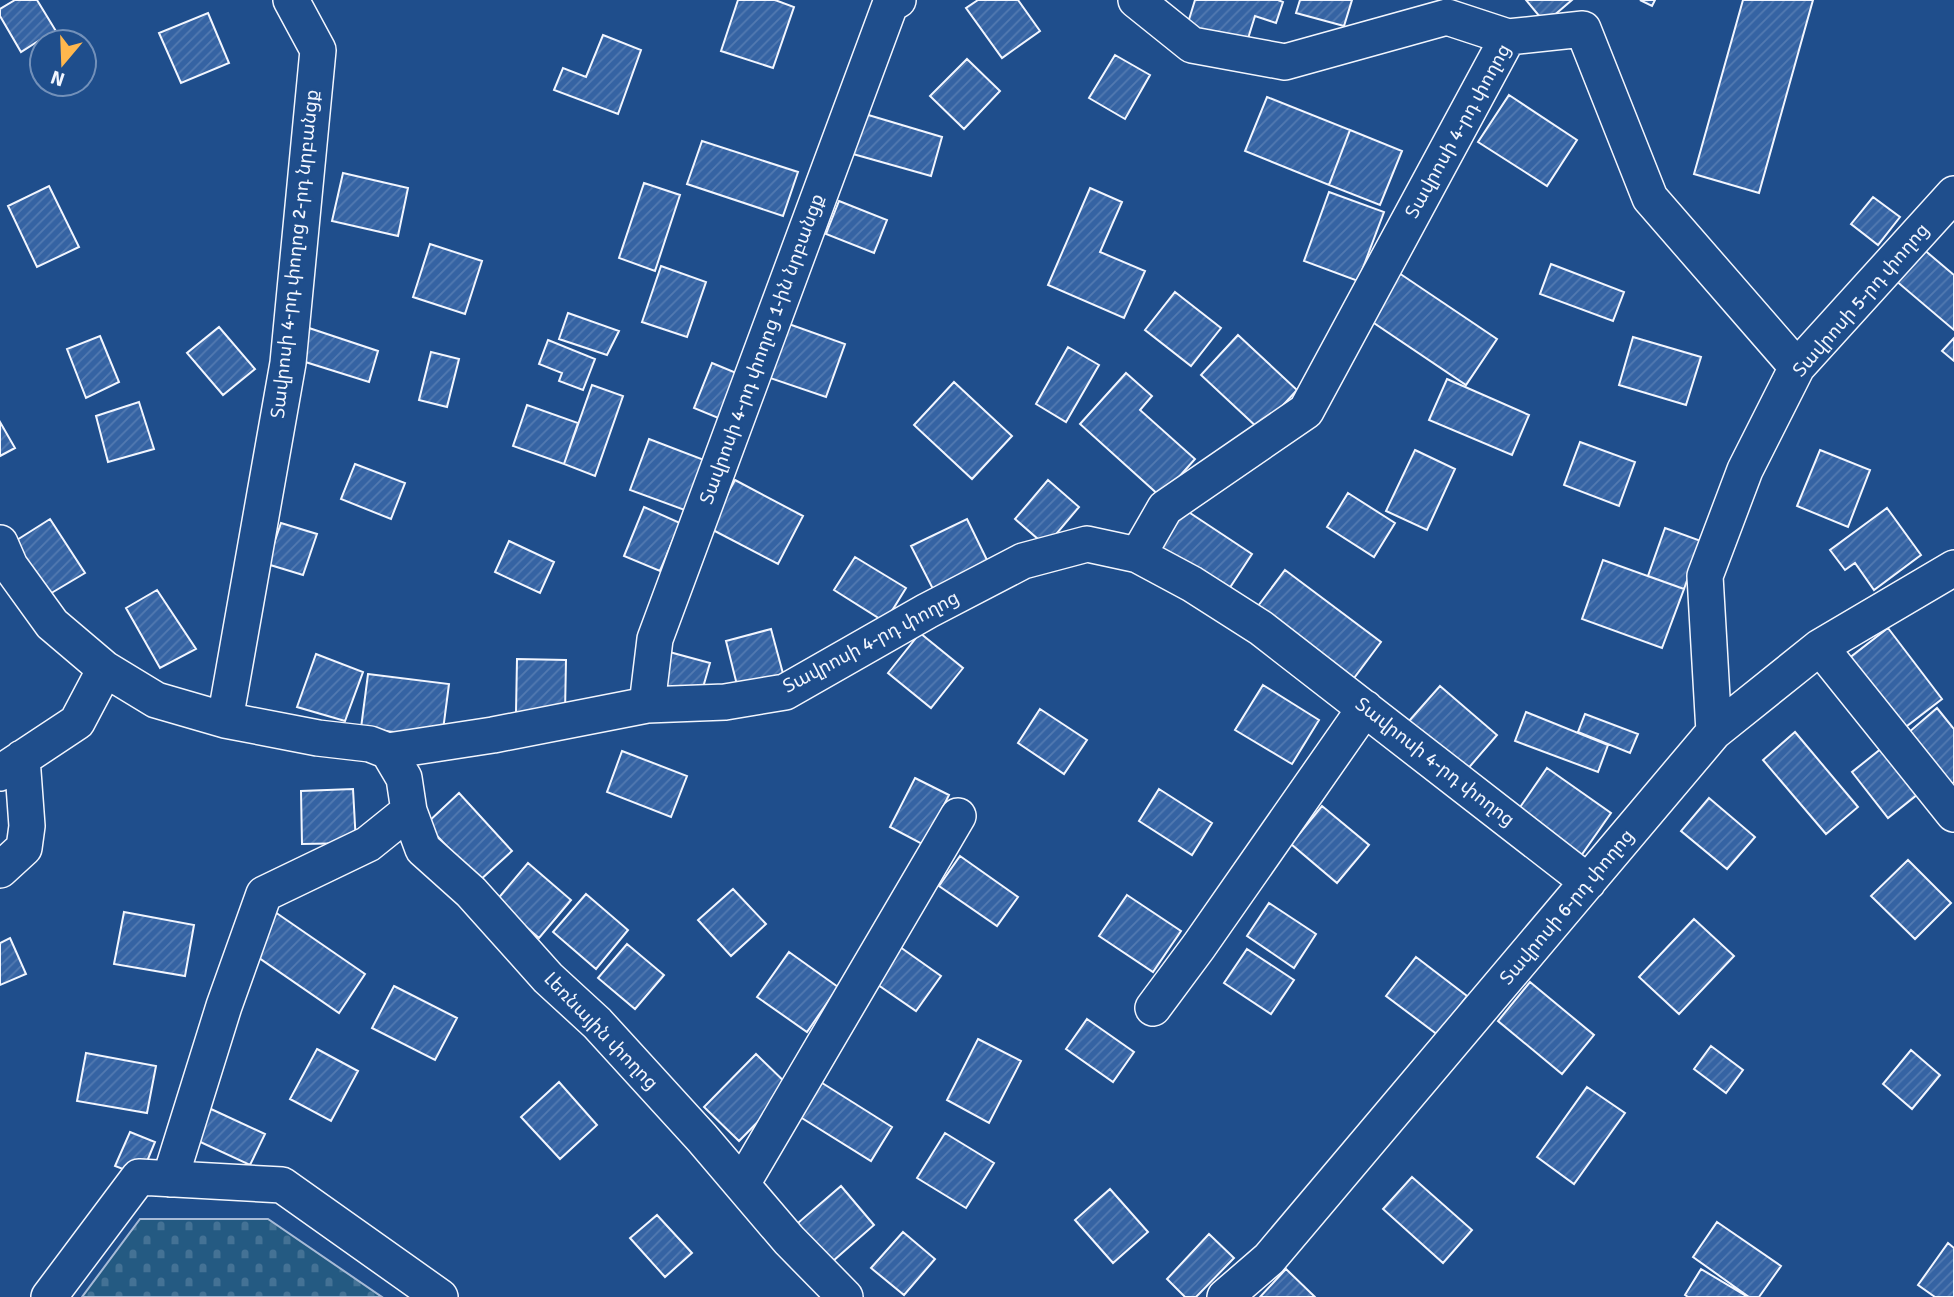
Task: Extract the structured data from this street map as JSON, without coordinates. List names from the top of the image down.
{
  "streets": {
    "street": [
      "Տավրոսի 4-րդ փողոց",
      "Տավրոսի 4-րդ փողոց 2-րդ նրբանցք",
      "Տավրոսի 5-րդ փողոց",
      "Տավրոսի 4-րդ փողոց 1-ին նրբանցք",
      "Տավրոսի 6-րդ փողոց",
      "Լեռնային փողոց"
    ]
  },
  "crossings": [
    ["Տավրոսի 4-րդ փողոց", "Տավրոսի 5-րդ փողոց"],
    ["Տավրոսի 4-րդ փողոց", "Տավրոսի 4-րդ փողոց 1-ին նրբանցք"],
    ["Տավրոսի 4-րդ փողոց", "Տավրոսի 6-րդ փողոց"],
    ["Տավրոսի 4-րդ փողոց", "Լեռնային փողոց"],
    ["Տավրոսի 5-րդ փողոց", "Տավրոսի 6-րդ փողոց"]
  ],
  "north": "bottom"
}
